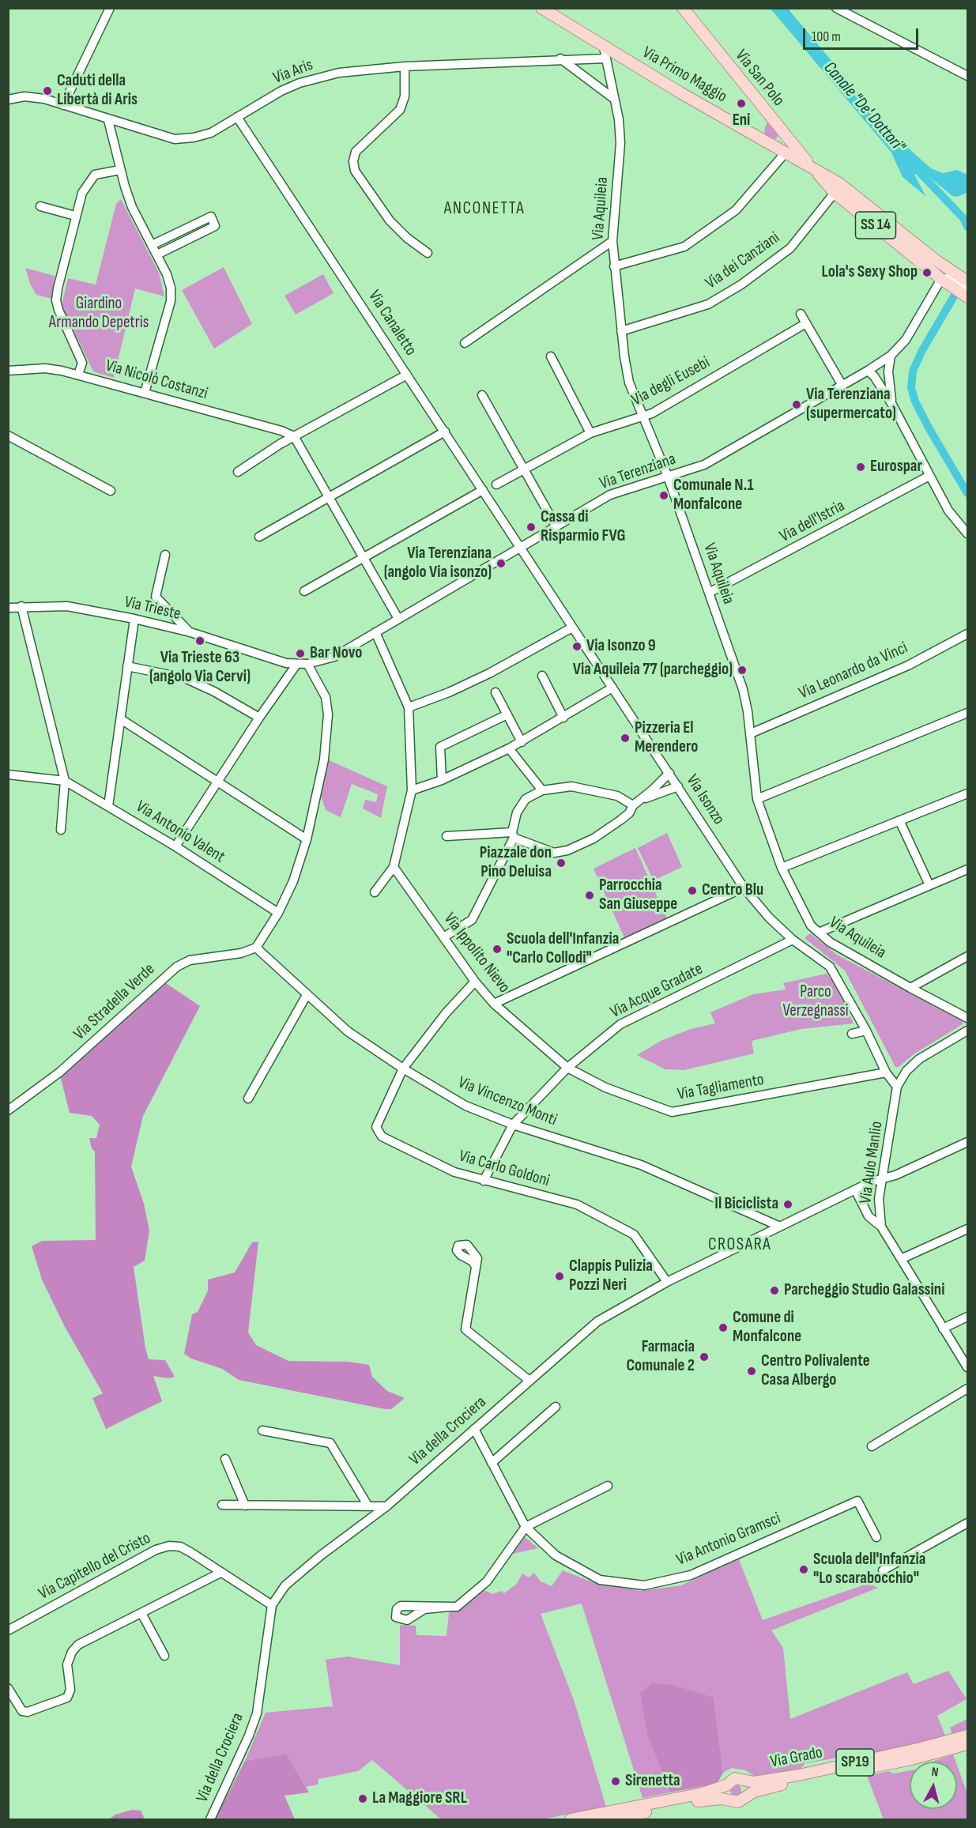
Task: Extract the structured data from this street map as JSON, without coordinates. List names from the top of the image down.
{
  "streets": {
    "main road": [
      "Via Primo Maggio",
      "Via San Polo",
      "SS 14",
      "Via Grado",
      "SP19"
    ],
    "street": [
      "Via Aris",
      "Via Aquileia",
      "Via dei Canziani",
      "Via Canaletto",
      "Via Nicolò Costanzi",
      "Via degli Eusebi",
      "Via Terenziana",
      "Via dell'Istria",
      "Via Trieste",
      "Via Leonardo da Vinci",
      "Via Isonzo",
      "Via Antonio Valent",
      "Via Ippolito Nievo",
      "Via Acque Gradate",
      "Via Stradella Verde",
      "Via Tagliamento",
      "Via Vincenzo Monti",
      "Via Aulo Manlio",
      "Via Carlo Goldoni",
      "Via della Crociera",
      "Via Antonio Gramsci",
      "Via Capitello del Cristo"
    ]
  },
  "crossings": [
    ["Via Aris", "Via Aquileia"],
    ["Via Aris", "Via Canaletto"],
    ["Via Primo Maggio", "Via San Polo"],
    ["Via Primo Maggio", "Via Aquileia"],
    ["Via Primo Maggio", "SS 14"],
    ["Via San Polo", "SS 14"],
    ["Via Aquileia", "Via dei Canziani"],
    ["Via Aquileia", "Via degli Eusebi"],
    ["Via Aquileia", "Via Terenziana"],
    ["Via Aquileia", "Via dell'Istria"],
    ["Via Aquileia", "Via Leonardo da Vinci"],
    ["SS 14", "Via dei Canziani"],
    ["SS 14", "Via Terenziana"],
    ["Via Canaletto", "Via Terenziana"],
    ["Via Canaletto", "Via Isonzo"],
    ["Via Terenziana", "Via Trieste"],
    ["Via Terenziana", "Via Isonzo"],
    ["Via Isonzo", "Via Acque Gradate"],
    ["Via Isonzo", "Via Tagliamento"],
    ["Via Isonzo", "Via Aulo Manlio"],
    ["Via Ippolito Nievo", "Via Acque Gradate"],
    ["Via Ippolito Nievo", "Via Tagliamento"],
    ["Via Acque Gradate", "Via Tagliamento"],
    ["Via Acque Gradate", "Via Vincenzo Monti"],
    ["Via Acque Gradate", "Via Carlo Goldoni"],
    ["Via Stradella Verde", "Via Vincenzo Monti"],
    ["Via Vincenzo Monti", "Via Carlo Goldoni"],
    ["Via Vincenzo Monti", "Via della Crociera"],
    ["Via Aulo Manlio", "Via della Crociera"],
    ["Via Carlo Goldoni", "Via della Crociera"],
    ["Via della Crociera", "Via Antonio Gramsci"],
    ["Via della Crociera", "Via Capitello del Cristo"]
  ],
  "districts": ["ANCONETTA", "CROSARA"],
  "water": ["Canale \"De' Dottori\""],
  "parks": ["Giardino Armando Depetris", "Parco Verzegnassi"],
  "places": [
    "Caduti della Libertà di Aris",
    "Eni",
    "Lola's Sexy Shop",
    "Via Terenziana (supermercato)",
    "Eurospar",
    "Comunale N.1 Monfalcone",
    "Cassa di Risparmio FVG",
    "Via Terenziana (angolo Via isonzo)",
    "Via Trieste 63 (angolo Via Cervi)",
    "Via Isonzo 9",
    "Bar Novo",
    "Via Aquileia 77 (parcheggio)",
    "Pizzeria El Merendero",
    "Piazzale don Pino Deluisa",
    "Centro Blu",
    "Parrocchia San Giuseppe",
    "Scuola dell'Infanzia \"Carlo Collodi\"",
    "Il Biciclista",
    "Clappis Pulizia Pozzi Neri",
    "Parcheggio Studio Galassini",
    "Comune di Monfalcone",
    "Farmacia Comunale 2",
    "Centro Polivalente Casa Albergo",
    "Scuola dell'Infanzia \"Lo scarabocchio\"",
    "Sirenetta",
    "La Maggiore SRL"
  ],
  "scale_bar": "100 m",
  "north": "top"
}
